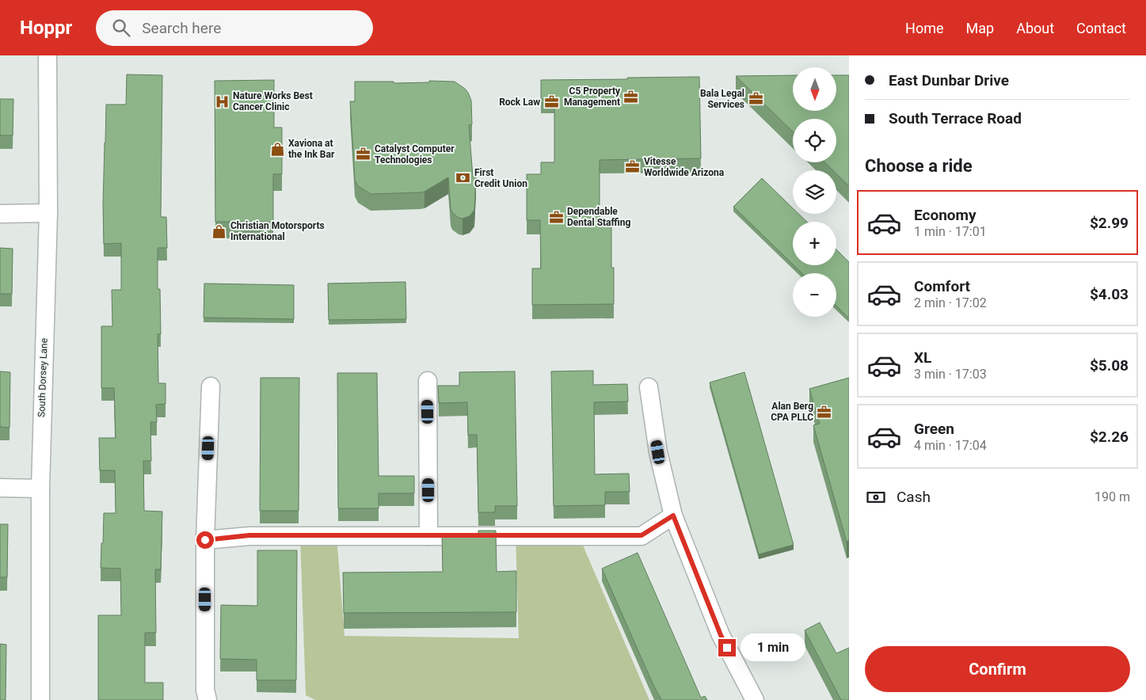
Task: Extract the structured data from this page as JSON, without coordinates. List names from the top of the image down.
{
  "streets": {
    "street": ["South Dorsey Lane"]
  },
  "places": {
    "office": [
      "C5 Property Management",
      "Bala Legal Services",
      "Rock Law",
      "Catalyst Computer Technologies",
      "Vitesse Worldwide Arizona",
      "Dependable Dental Staffing",
      "Alan Berg CPA PLLC"
    ],
    "hospital": ["Nature Works Best Cancer Clinic"],
    "shop": ["Xaviona at the Ink Bar", "Christian Motorsports International"],
    "bank": ["First Credit Union"]
  },
  "north": "bottom",
  "page": {
    "header": "Hoppr",
    "search": "Search here",
    "nav": [
      "Home",
      "Map",
      "About",
      "Contact"
    ],
    "banner": ["East Dunbar Drive", "South Terrace Road"],
    "map_buttons": ["+", "−"],
    "heading": "Choose a ride",
    "list": [
      {
        "name": "Economy",
        "note": "1 min · 17:01",
        "value": "$2.99"
      },
      {
        "name": "Comfort",
        "note": "2 min · 17:02",
        "value": "$4.03"
      },
      {
        "name": "XL",
        "note": "3 min · 17:03",
        "value": "$5.08"
      },
      {
        "name": "Green",
        "note": "4 min · 17:04",
        "value": "$2.26"
      }
    ],
    "pay": ["Cash", "190 m"],
    "bubble": "1 min",
    "buttons": "Confirm"
  }
}
